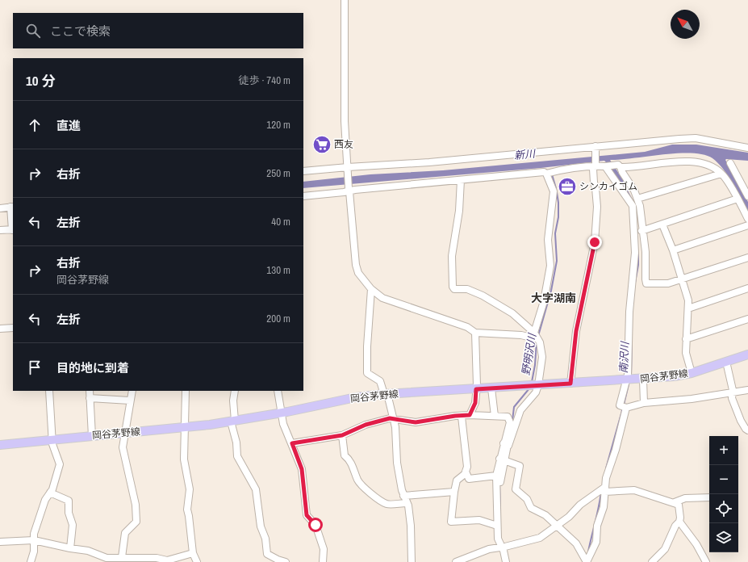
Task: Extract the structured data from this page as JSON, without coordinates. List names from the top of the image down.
{
  "streets": {
    "main road": ["岡谷茅野線"]
  },
  "districts": ["大字湖南"],
  "water": ["新川", "野明沢川", "南沢川"],
  "places": {
    "supermarket": ["西友"],
    "office": ["シンカイゴム"]
  },
  "north": "top left",
  "page": {
    "search": "ここで検索",
    "heading": ["10 分", "徒歩 · 740 m"],
    "list": [
      ["直進", "120 m"],
      ["右折", "250 m"],
      ["左折", "40 m"],
      ["右折", "岡谷茅野線", "130 m"],
      ["左折", "200 m"],
      "目的地に到着"
    ],
    "map_buttons": ["+", "−"]
  }
}
